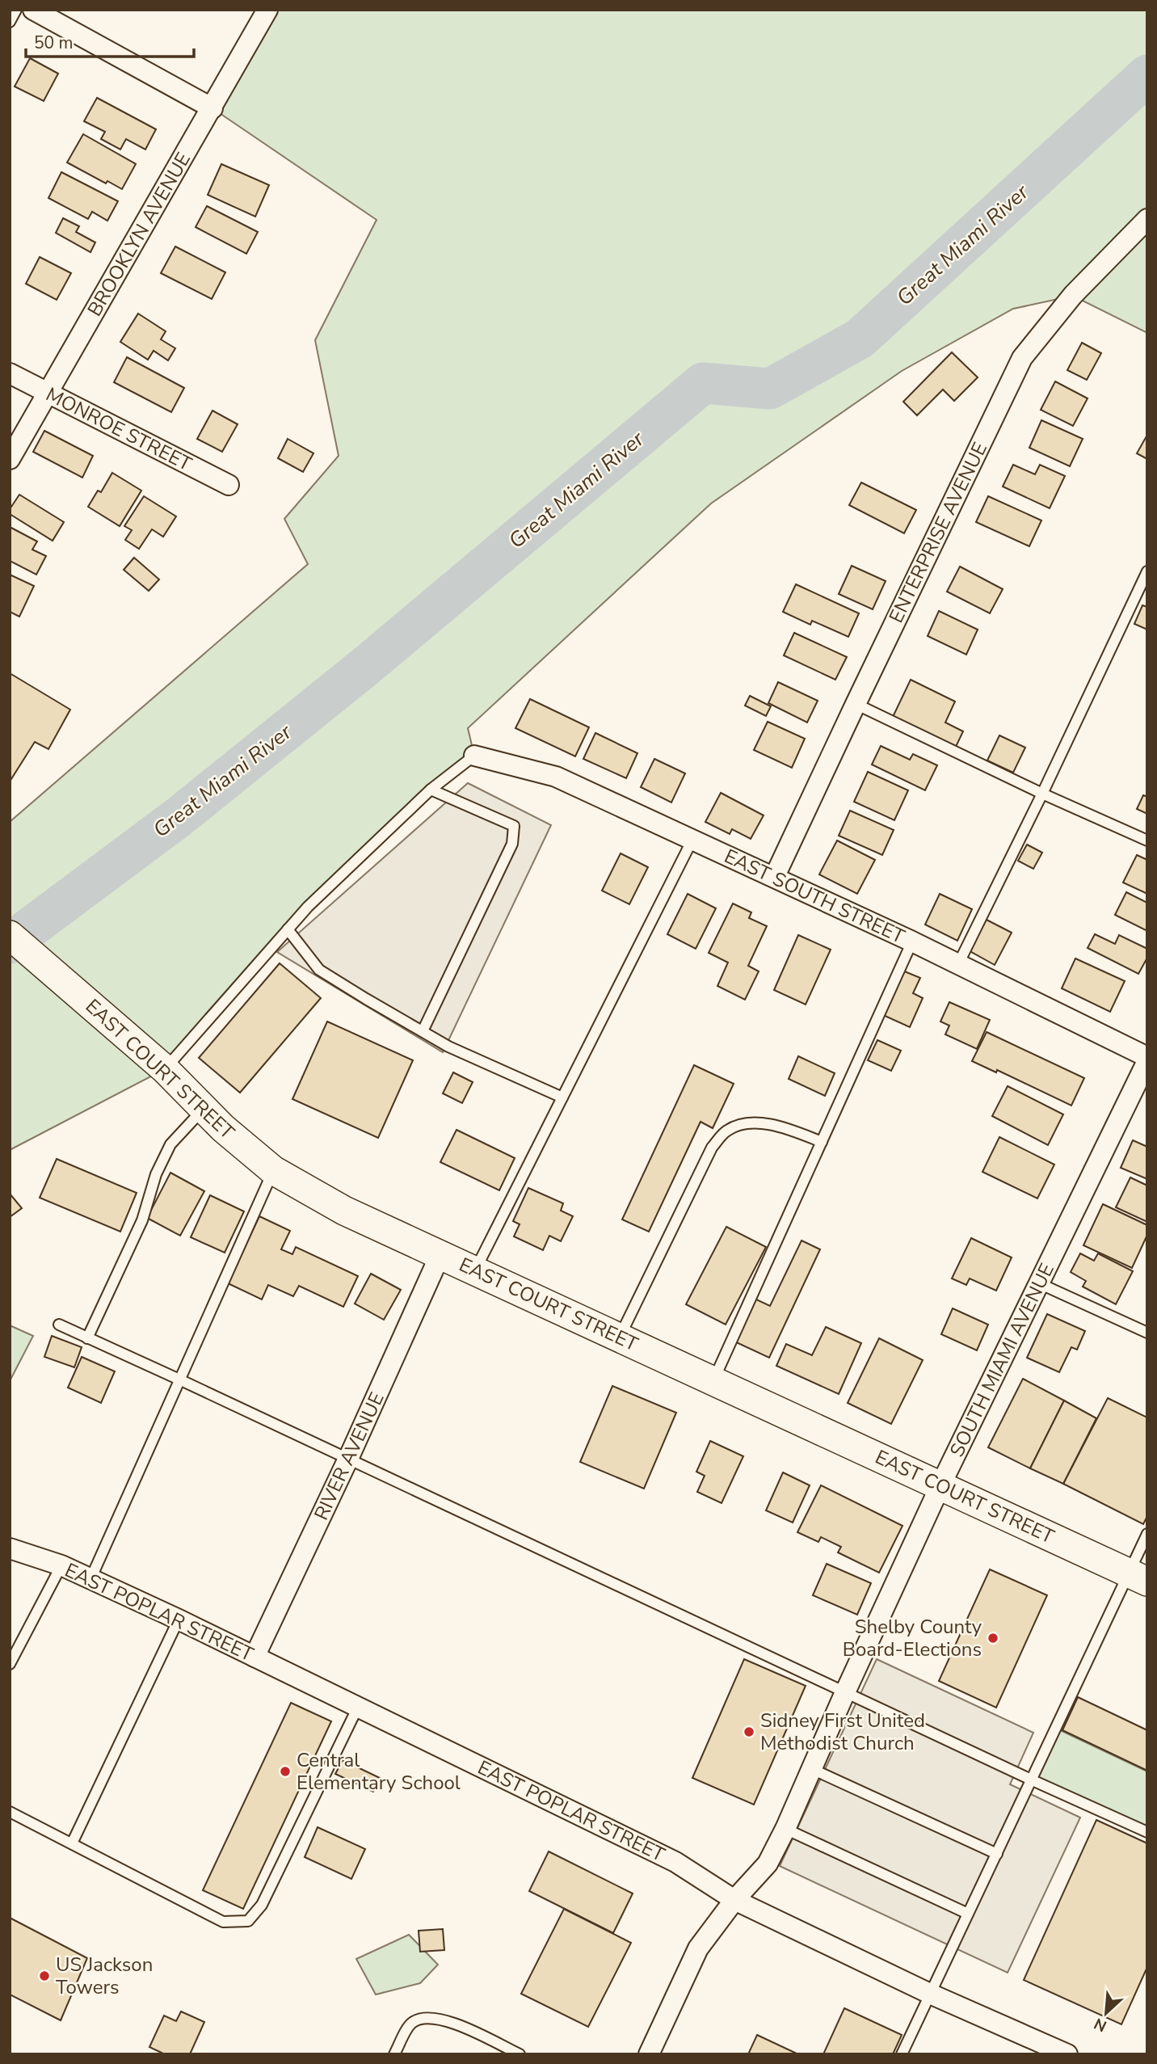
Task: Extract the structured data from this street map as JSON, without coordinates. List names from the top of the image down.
{
  "streets": {
    "main road": ["EAST COURT STREET"],
    "street": [
      "BROOKLYN AVENUE",
      "MONROE STREET",
      "ENTERPRISE AVENUE",
      "EAST SOUTH STREET",
      "SOUTH MIAMI AVENUE",
      "RIVER AVENUE",
      "EAST POPLAR STREET"
    ]
  },
  "crossings": [
    ["BROOKLYN AVENUE", "MONROE STREET"],
    ["ENTERPRISE AVENUE", "EAST SOUTH STREET"],
    ["EAST SOUTH STREET", "SOUTH MIAMI AVENUE"],
    ["EAST COURT STREET", "SOUTH MIAMI AVENUE"],
    ["EAST COURT STREET", "RIVER AVENUE"],
    ["SOUTH MIAMI AVENUE", "EAST POPLAR STREET"],
    ["RIVER AVENUE", "EAST POPLAR STREET"]
  ],
  "water": ["Great Miami River"],
  "places": [
    "Shelby County Board-Elections",
    "Sidney First United Methodist Church",
    "Central Elementary School",
    "US Jackson Towers"
  ],
  "scale_bar": "50 m",
  "north": "bottom left"
}
